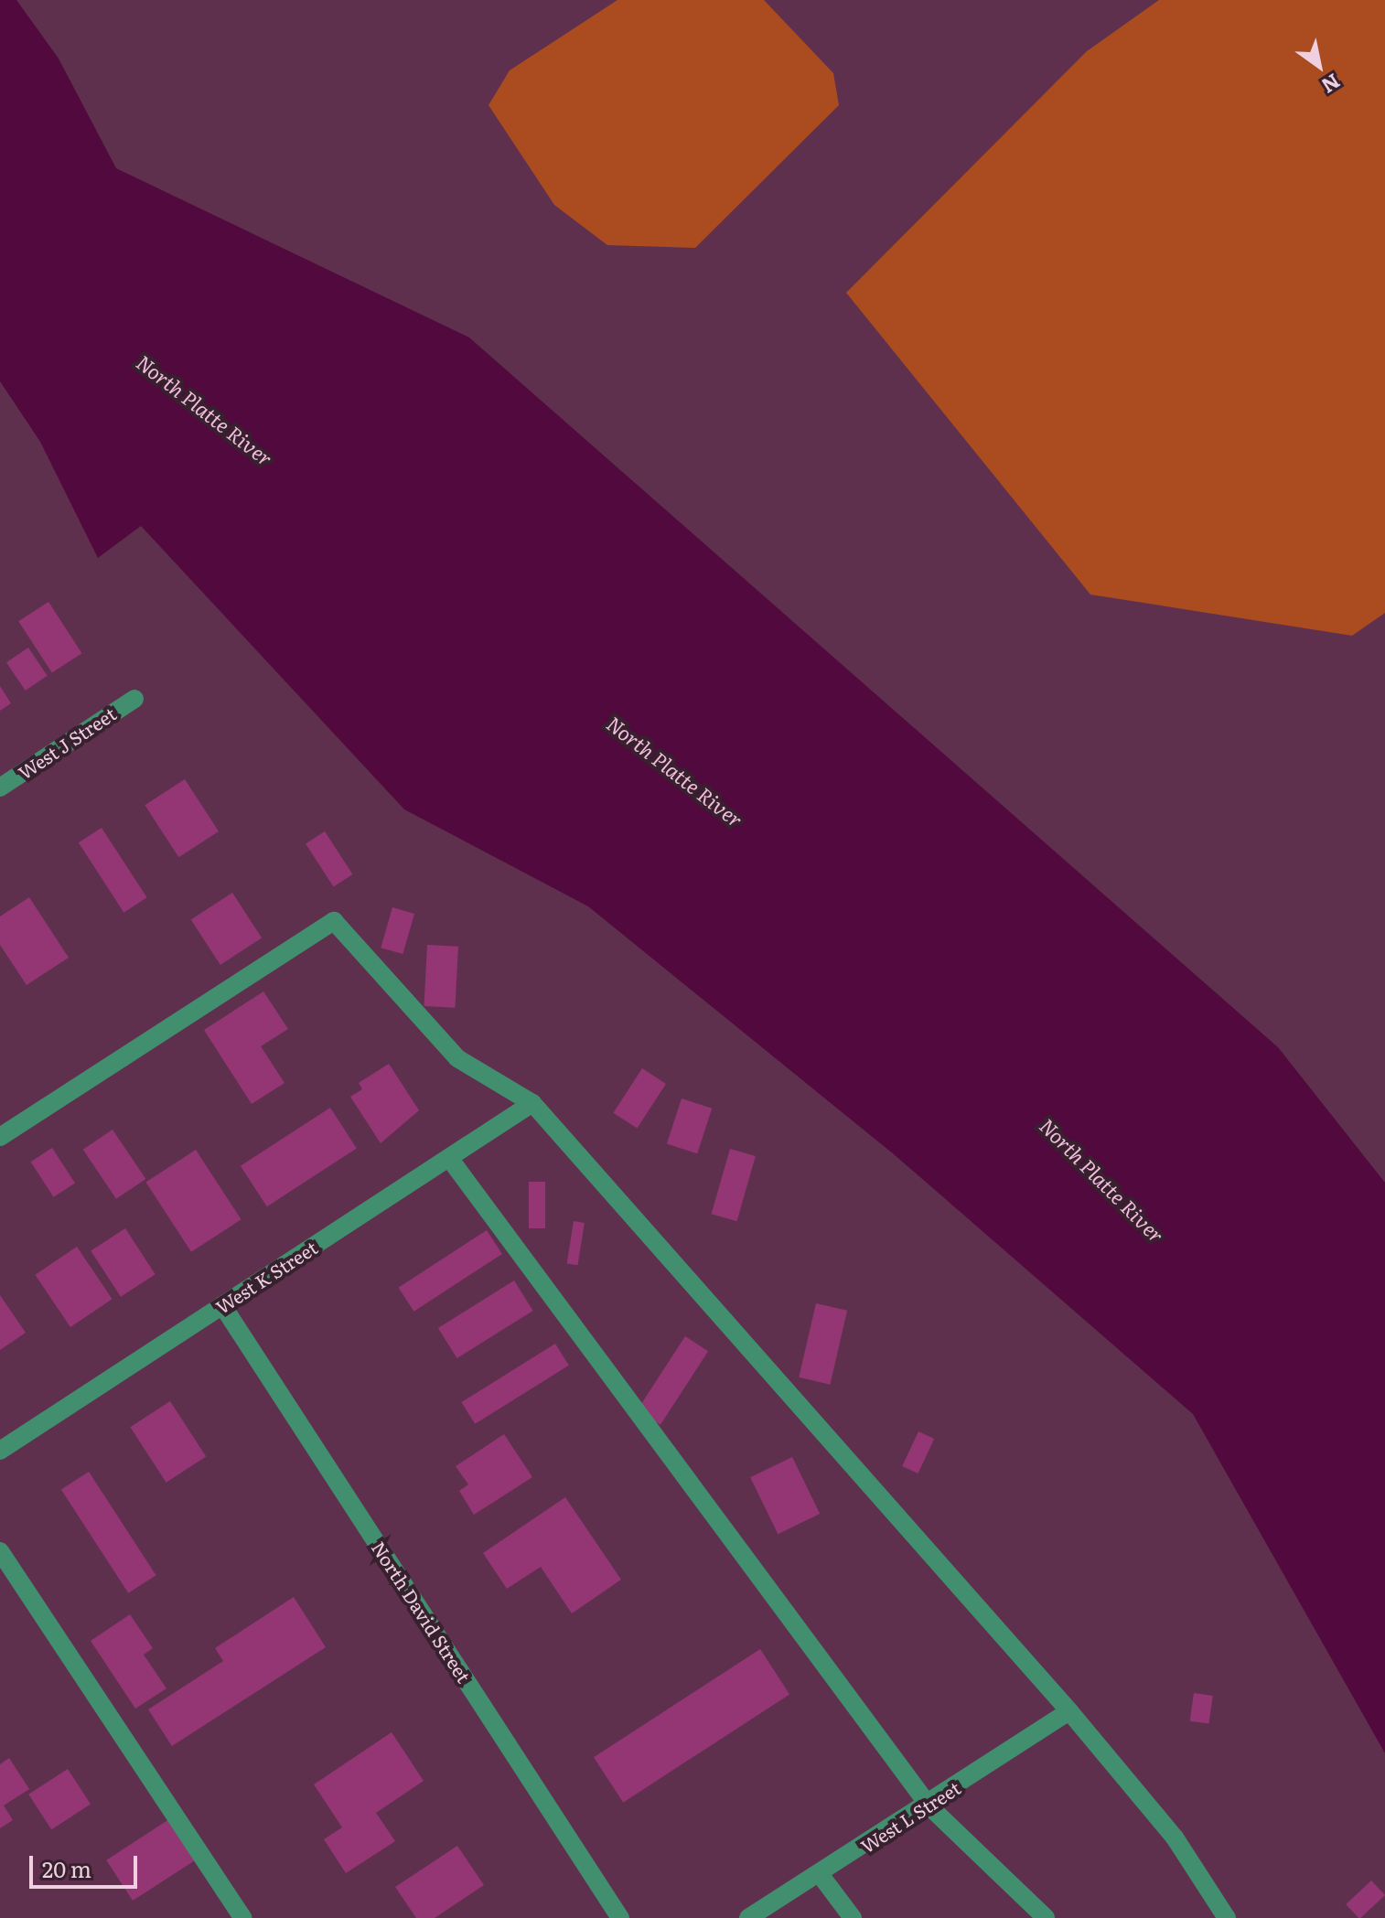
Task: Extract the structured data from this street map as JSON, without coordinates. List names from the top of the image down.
{
  "streets": {
    "street": [
      "West J Street",
      "West K Street",
      "North David Street",
      "West L Street"
    ]
  },
  "crossings": [
    ["West K Street", "North David Street"]
  ],
  "water": ["North Platte River"],
  "scale_bar": "20 m",
  "north": "bottom right"
}
